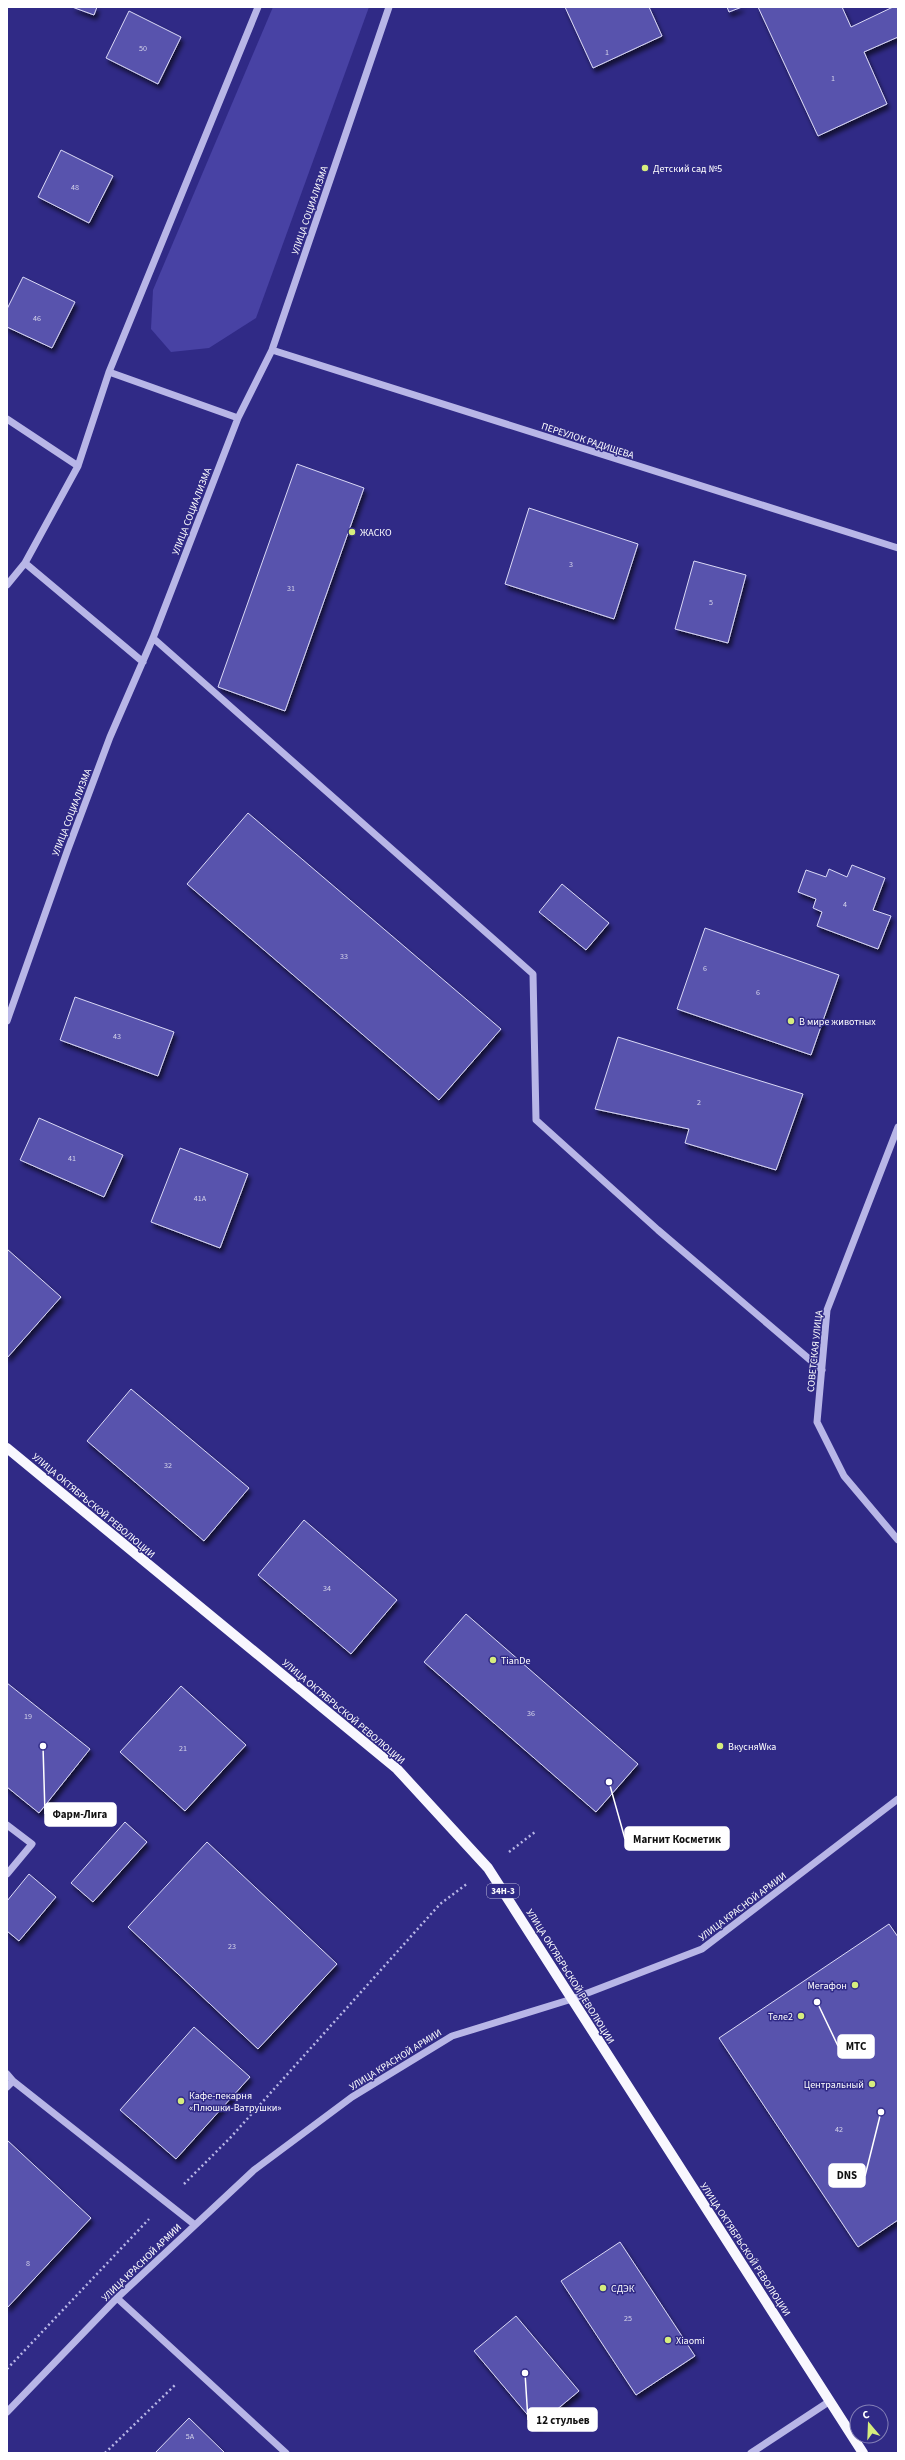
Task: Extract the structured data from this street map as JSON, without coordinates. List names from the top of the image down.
{
  "streets": {
    "main road": ["УЛИЦА ОКТЯБРЬСКОЙ РЕВОЛЮЦИИ", "34Н-3"],
    "street": [
      "УЛИЦА СОЦИАЛИЗМА",
      "ПЕРЕУЛОК РАДИЩЕВА",
      "СОВЕТСКАЯ УЛИЦА",
      "УЛИЦА КРАСНОЙ АРМИИ"
    ]
  },
  "crossings": [
    ["УЛИЦА СОЦИАЛИЗМА", "ПЕРЕУЛОК РАДИЩЕВА"],
    ["УЛИЦА ОКТЯБРЬСКОЙ РЕВОЛЮЦИИ", "УЛИЦА КРАСНОЙ АРМИИ"]
  ],
  "places": [
    "Детский сад №5",
    "ЖАСКО",
    "В мире животных",
    "TianDe",
    "Фарм-Лига",
    "ВкусняWка",
    "Магнит Косметик",
    "Мегафон",
    "МТС",
    "Теле2",
    "Центральный",
    "Кафе-пекарня «Плюшки-Ватрушки»",
    "DNS",
    "СДЭК",
    "Xiaomi",
    "12 стульев"
  ],
  "house_numbers": [
    "50",
    "1",
    "1",
    "48",
    "46",
    "3",
    "31",
    "5",
    "4",
    "33",
    "6",
    "6",
    "43",
    "2",
    "41",
    "41А",
    "32",
    "34",
    "36",
    "19",
    "21",
    "23",
    "42",
    "8",
    "25",
    "5А"
  ],
  "north": "top"
}
